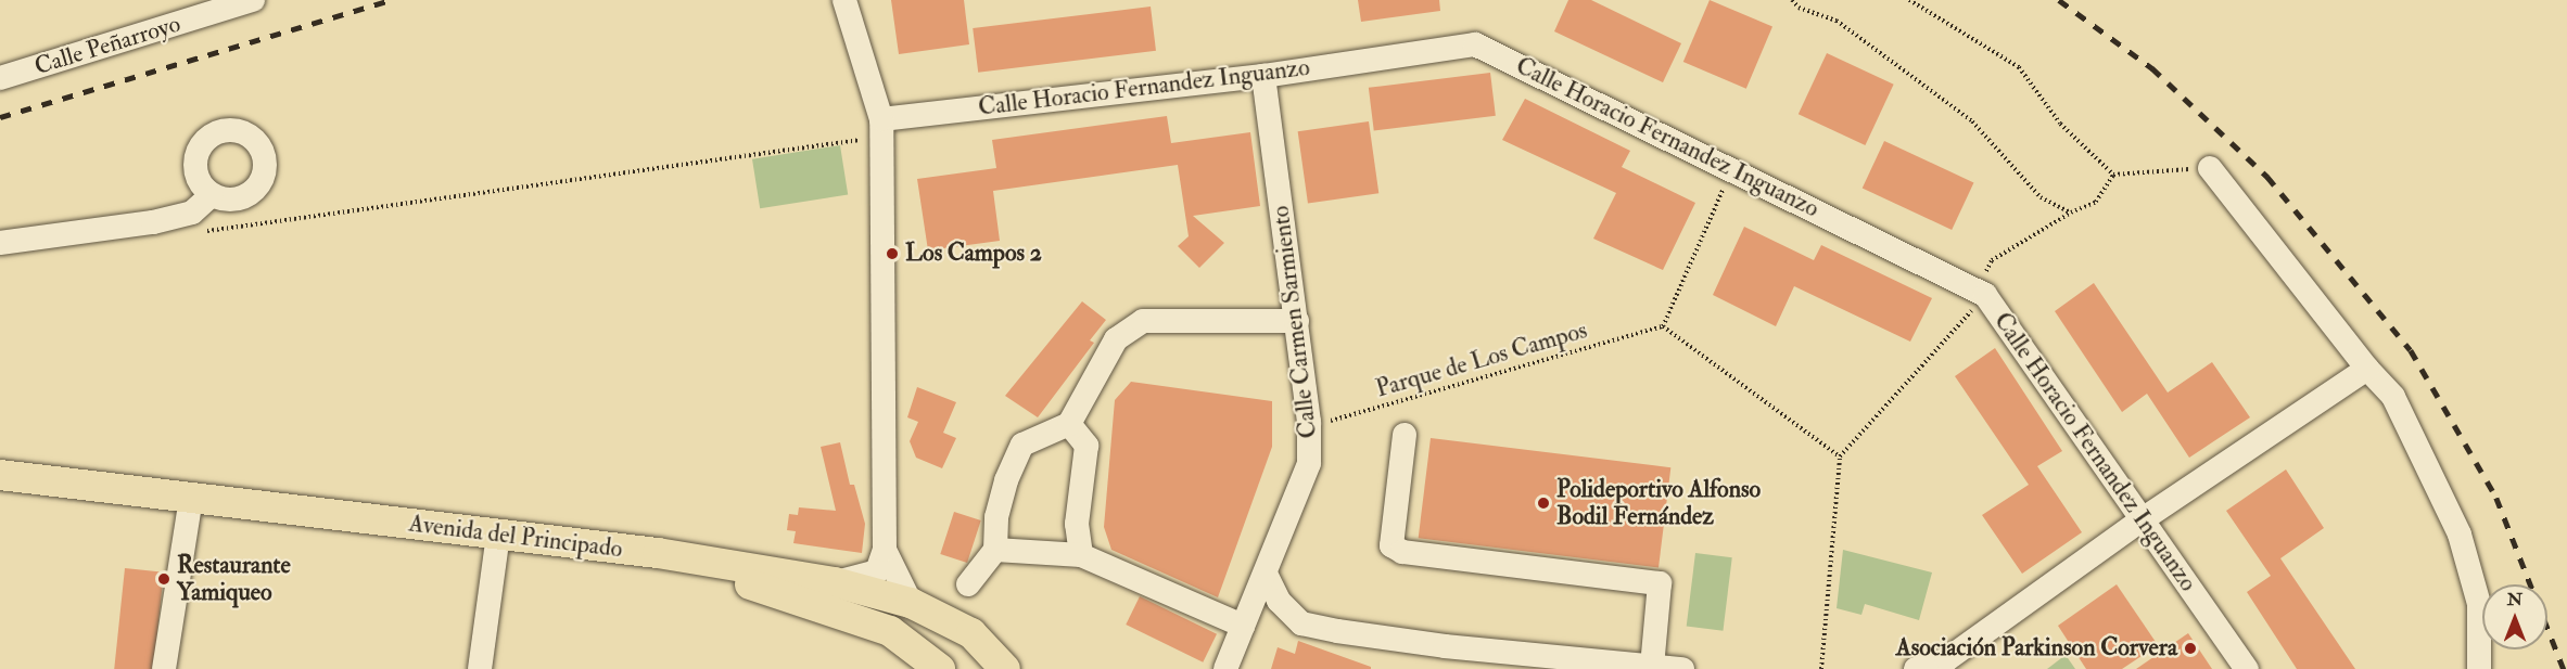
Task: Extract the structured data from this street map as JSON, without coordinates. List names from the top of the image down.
{
  "streets": {
    "main road": ["Avenida del Principado"],
    "street": ["Calle Peñarroyo", "Calle Horacio Fernandez Inguanzo", "Calle Carmen Sarmiento"],
    "path": ["Parque de Los Campos"]
  },
  "crossings": [
    ["Calle Horacio Fernandez Inguanzo", "Calle Carmen Sarmiento"],
    ["Calle Carmen Sarmiento", "Parque de Los Campos"]
  ],
  "places": [
    "Los Campos 2",
    "Polideportivo Alfonso Bodil Fernández",
    "Restaurante Yamiqueo",
    "Asociación Parkinson Corvera"
  ],
  "north": "top"
}
